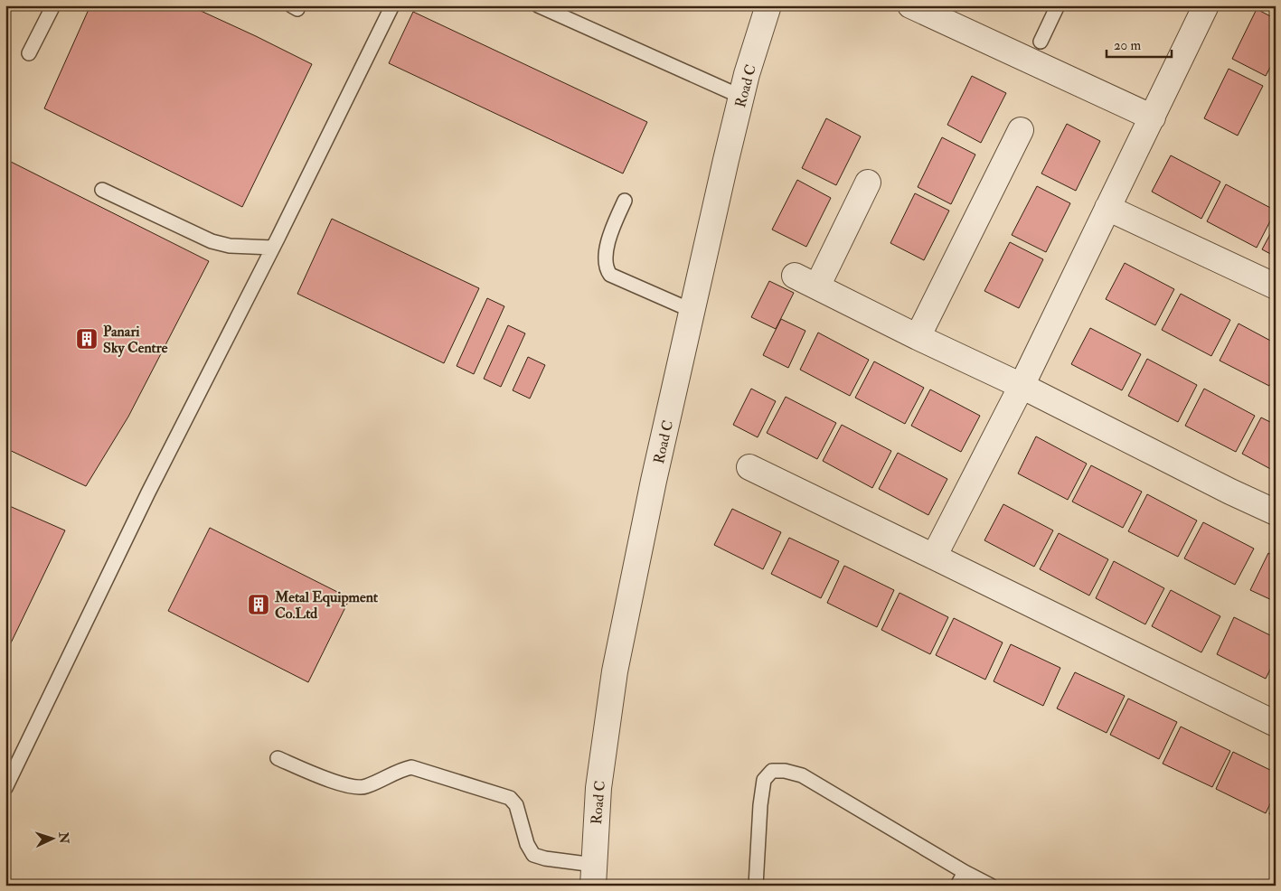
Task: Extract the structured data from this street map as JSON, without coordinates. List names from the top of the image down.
{
  "streets": {
    "street": ["Road C"]
  },
  "places": {
    "building": ["Panari Sky Centre", "Metal Equipment Co.Ltd"]
  },
  "scale_bar": "20 m",
  "north": "right"
}
